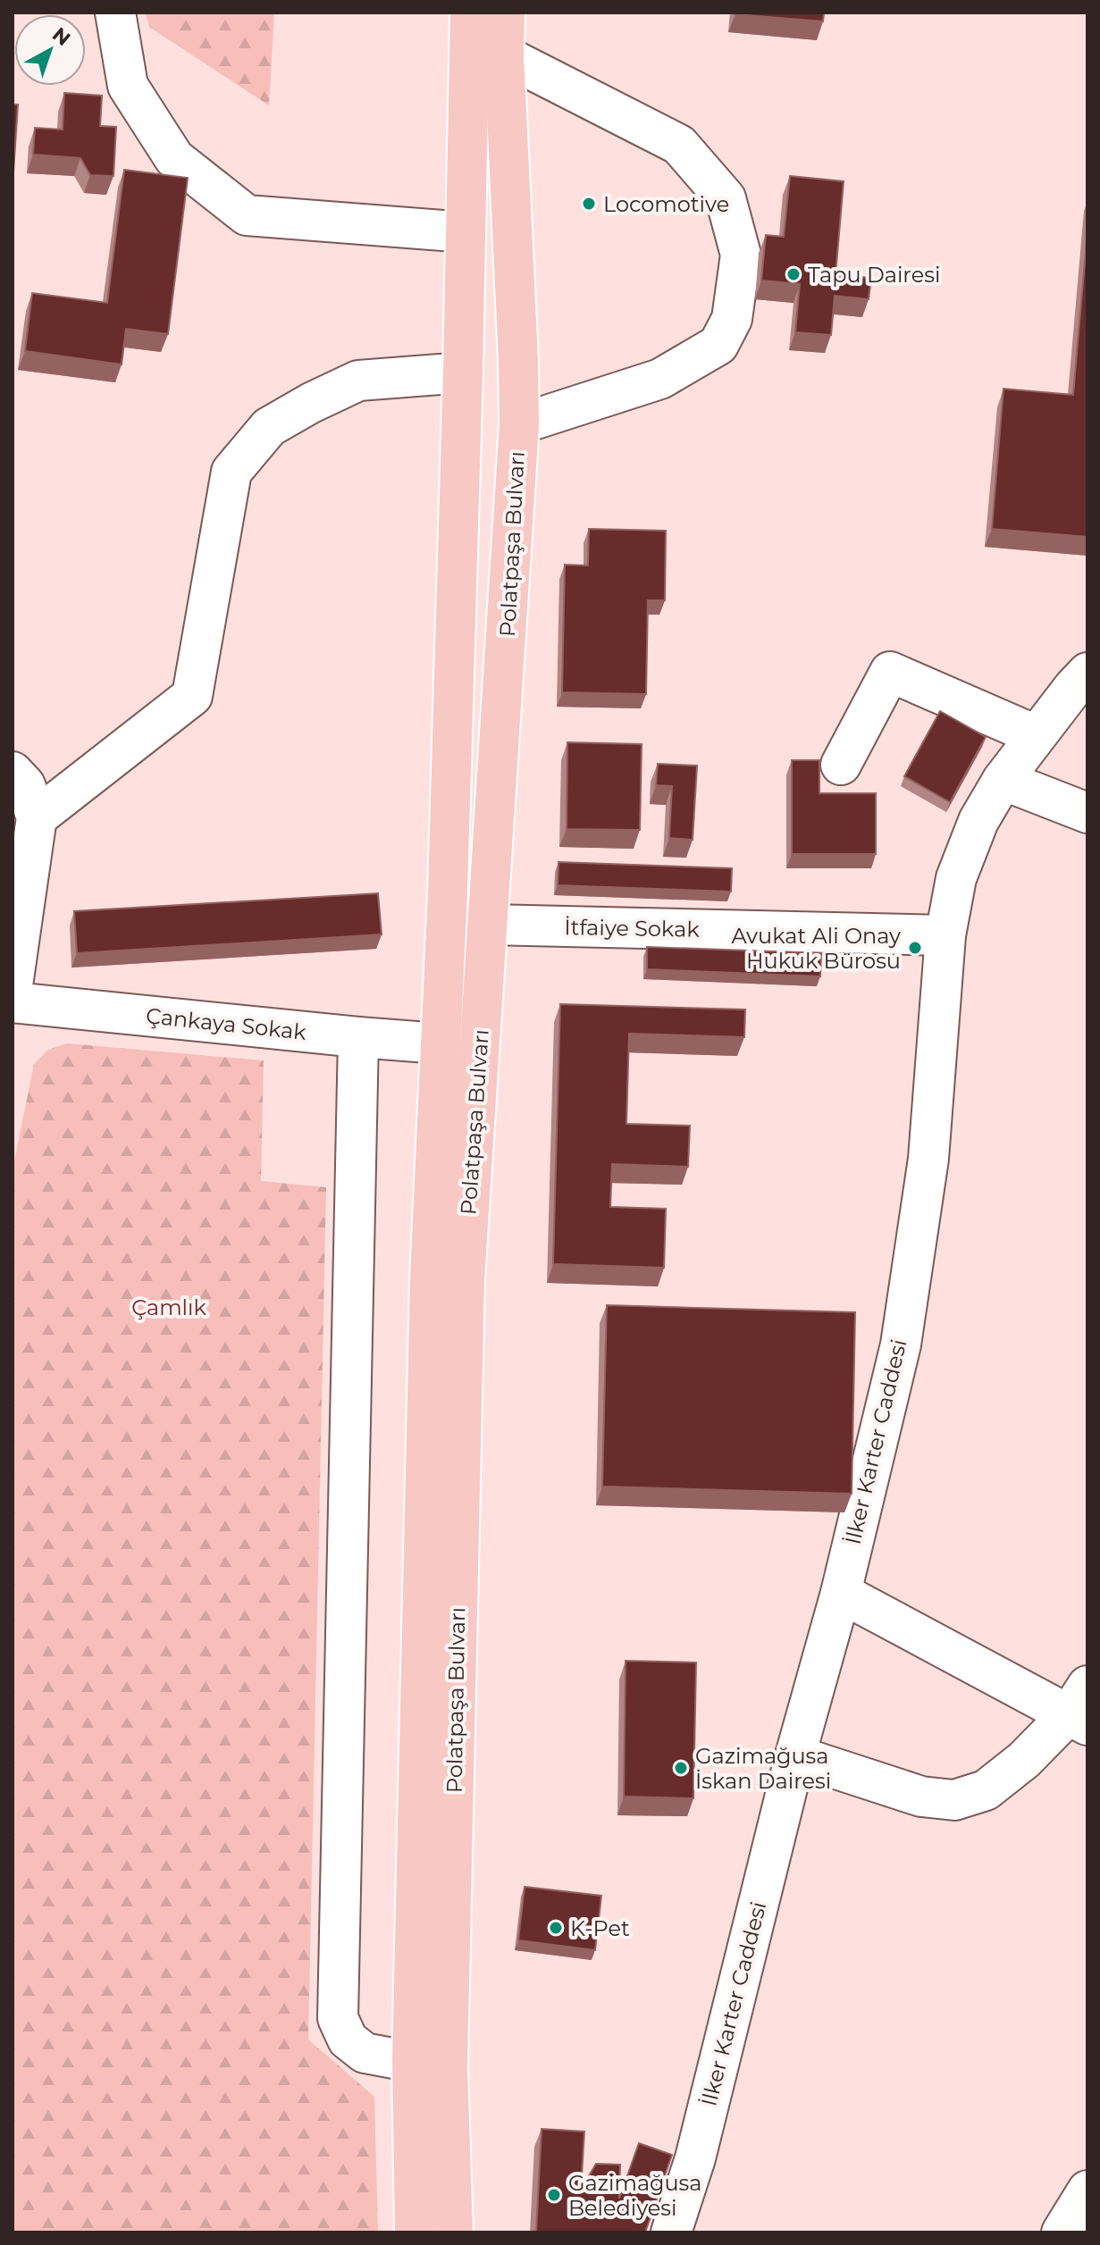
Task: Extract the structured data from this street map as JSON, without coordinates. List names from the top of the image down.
{
  "streets": {
    "main road": ["Polatpaşa Bulvarı"],
    "street": ["İtfaiye Sokak", "Çankaya Sokak", "İlker Karter Caddesi"]
  },
  "crossings": [
    ["Polatpaşa Bulvarı", "İtfaiye Sokak"],
    ["Polatpaşa Bulvarı", "Çankaya Sokak"],
    ["İtfaiye Sokak", "İlker Karter Caddesi"]
  ],
  "parks": ["Çamlık"],
  "places": [
    "Locomotive",
    "Tapu Dairesi",
    "Avukat Ali Onay Hukuk Bürosu",
    "Gazimağusa İskan Dairesi",
    "K-Pet",
    "Gazimağusa Belediyesi"
  ],
  "north": "top right"
}
